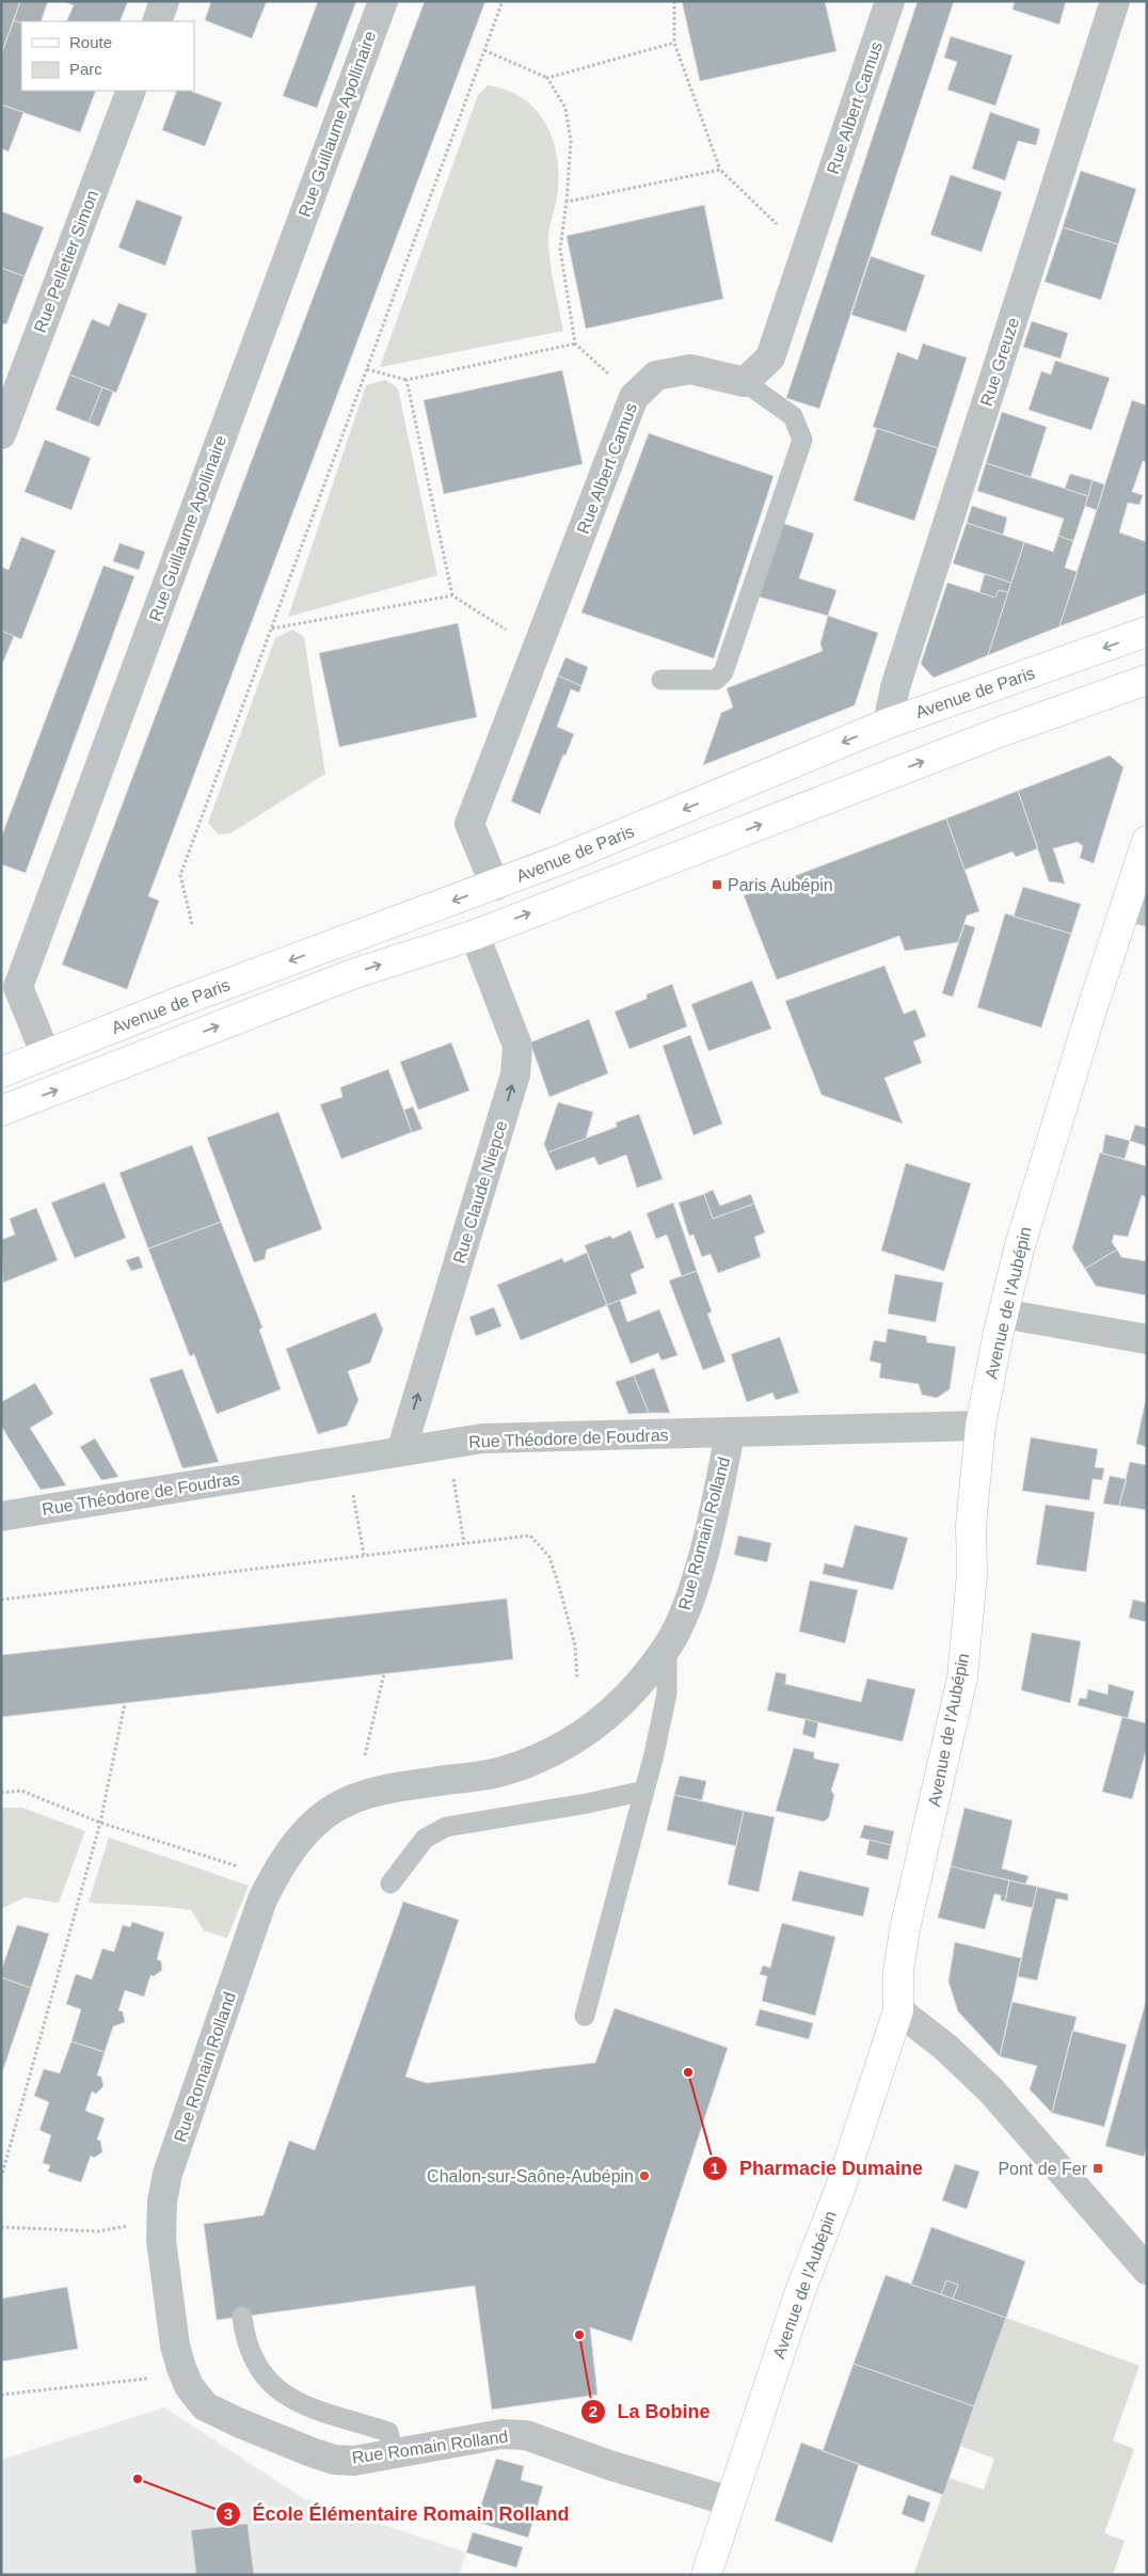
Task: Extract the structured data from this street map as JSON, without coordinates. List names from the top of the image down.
{
  "streets": {
    "main road": ["Avenue de Paris", "Avenue de l'Aubépin"],
    "street": [
      "Rue Albert Camus",
      "Rue Guillaume Apollinaire",
      "Rue Pelletier Simon",
      "Rue Greuze",
      "Rue Claude Niepce",
      "Rue Théodore de Foudras",
      "Rue Romain Rolland"
    ]
  },
  "crossings": [
    ["Rue Albert Camus", "Avenue de Paris"],
    ["Rue Guillaume Apollinaire", "Avenue de Paris"],
    ["Rue Greuze", "Avenue de Paris"],
    ["Avenue de Paris", "Rue Claude Niepce"],
    ["Rue Claude Niepce", "Rue Théodore de Foudras"],
    ["Avenue de l'Aubépin", "Rue Théodore de Foudras"],
    ["Avenue de l'Aubépin", "Rue Romain Rolland"],
    ["Rue Théodore de Foudras", "Rue Romain Rolland"]
  ],
  "one_way": ["Rue Claude Niepce"],
  "places": {
    "transit": ["Paris Aubépin", "Pont de Fer"],
    "other": [
      "Pharmacie Dumaine",
      "Chalon-sur-Saône-Aubépin",
      "La Bobine",
      "École Élémentaire Romain Rolland"
    ]
  },
  "legend": ["Route", "Parc"]
}
